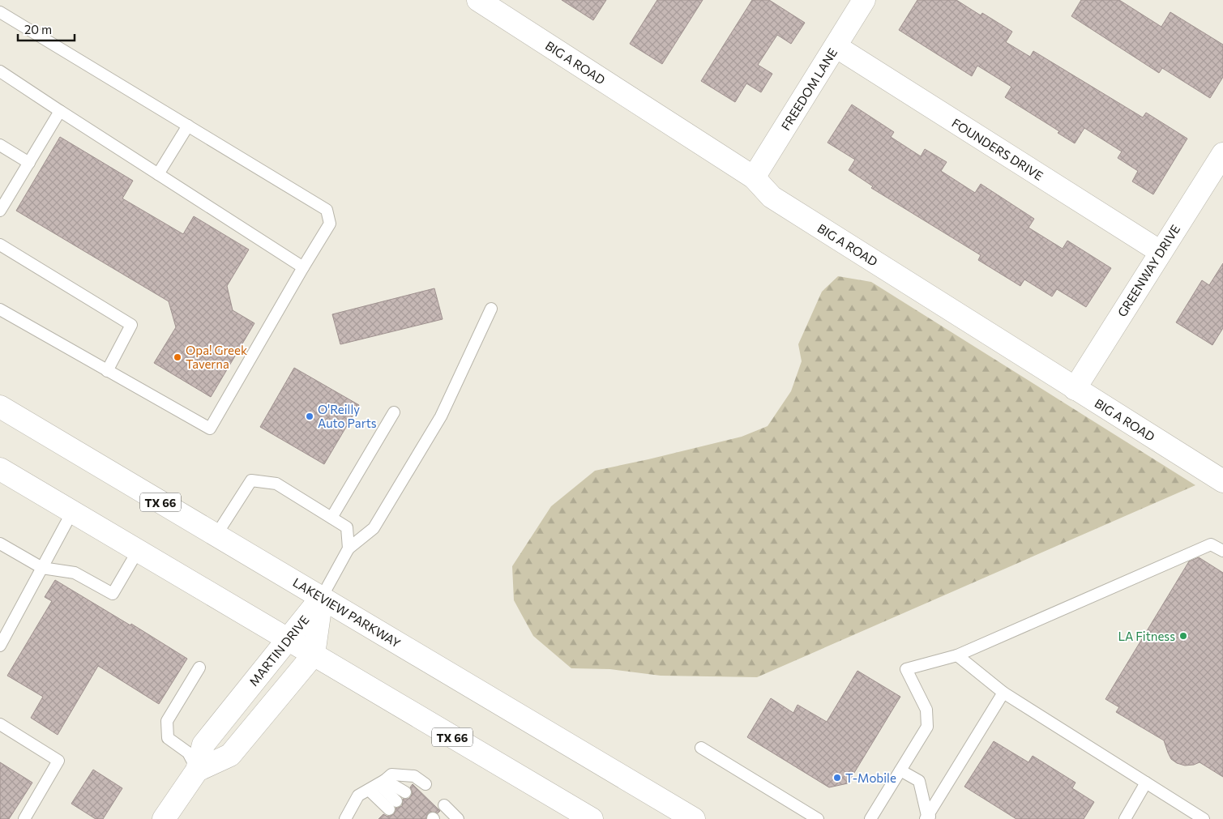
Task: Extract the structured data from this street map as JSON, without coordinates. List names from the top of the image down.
{
  "streets": {
    "street": [
      "BIG A ROAD",
      "FREEDOM LANE",
      "FOUNDERS DRIVE",
      "GREENWAY DRIVE",
      "TX 66",
      "LAKEVIEW PARKWAY",
      "MARTIN DRIVE"
    ]
  },
  "crossings": [
    ["BIG A ROAD", "FREEDOM LANE"],
    ["BIG A ROAD", "GREENWAY DRIVE"],
    ["FREEDOM LANE", "FOUNDERS DRIVE"],
    ["FOUNDERS DRIVE", "GREENWAY DRIVE"],
    ["TX 66", "MARTIN DRIVE"],
    ["LAKEVIEW PARKWAY", "MARTIN DRIVE"]
  ],
  "places": [
    "Opa! Greek Taverna",
    "O'Reilly Auto Parts",
    "LA Fitness",
    "T-Mobile"
  ],
  "scale_bar": "20 m"
}
